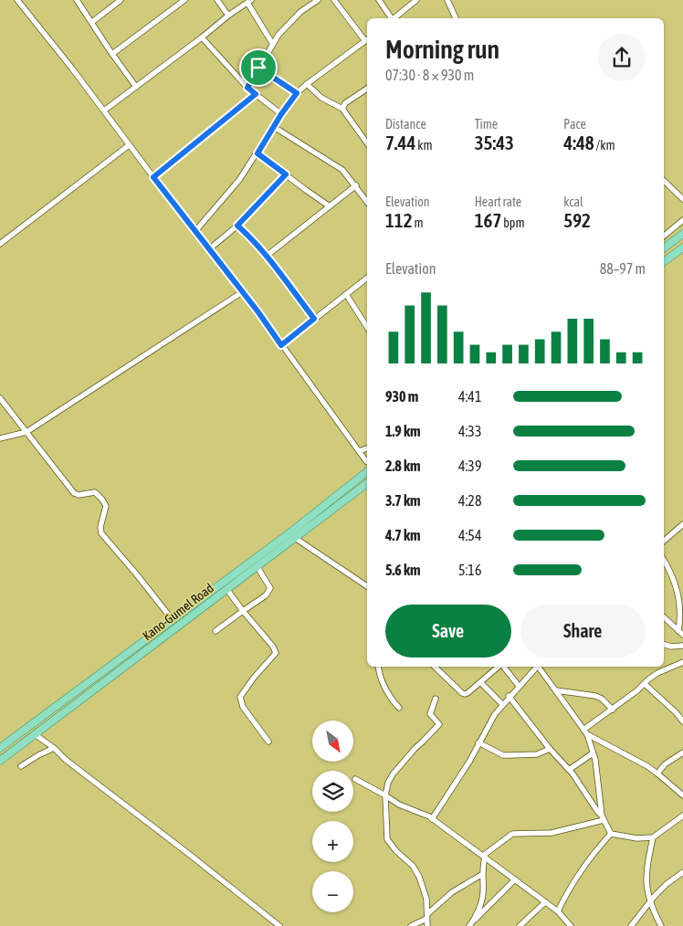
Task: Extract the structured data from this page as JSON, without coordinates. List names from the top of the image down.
{
  "streets": {
    "main road": ["Kano-Gumel Road"]
  },
  "north": "bottom right",
  "page": {
    "heading": ["Morning run", "07:30 · 8 × 930 m"],
    "stats": [
      ["Distance", "7.44 km"],
      ["Time", "35:43"],
      ["Pace", "4:48 /km"],
      ["Elevation", "112 m"],
      ["Heart rate", "167 bpm"],
      ["kcal", "592"]
    ],
    "chart": ["Elevation", "88–97 m"],
    "list": [
      {
        "name": "930 m",
        "note": "4:41"
      },
      {
        "name": "1.9 km",
        "note": "4:33"
      },
      {
        "name": "2.8 km",
        "note": "4:39"
      },
      {
        "name": "3.7 km",
        "note": "4:28"
      },
      {
        "name": "4.7 km",
        "note": "4:54"
      },
      {
        "name": "5.6 km",
        "note": "5:16"
      }
    ],
    "buttons": ["Save", "Share"],
    "map_buttons": ["+", "−"]
  }
}
